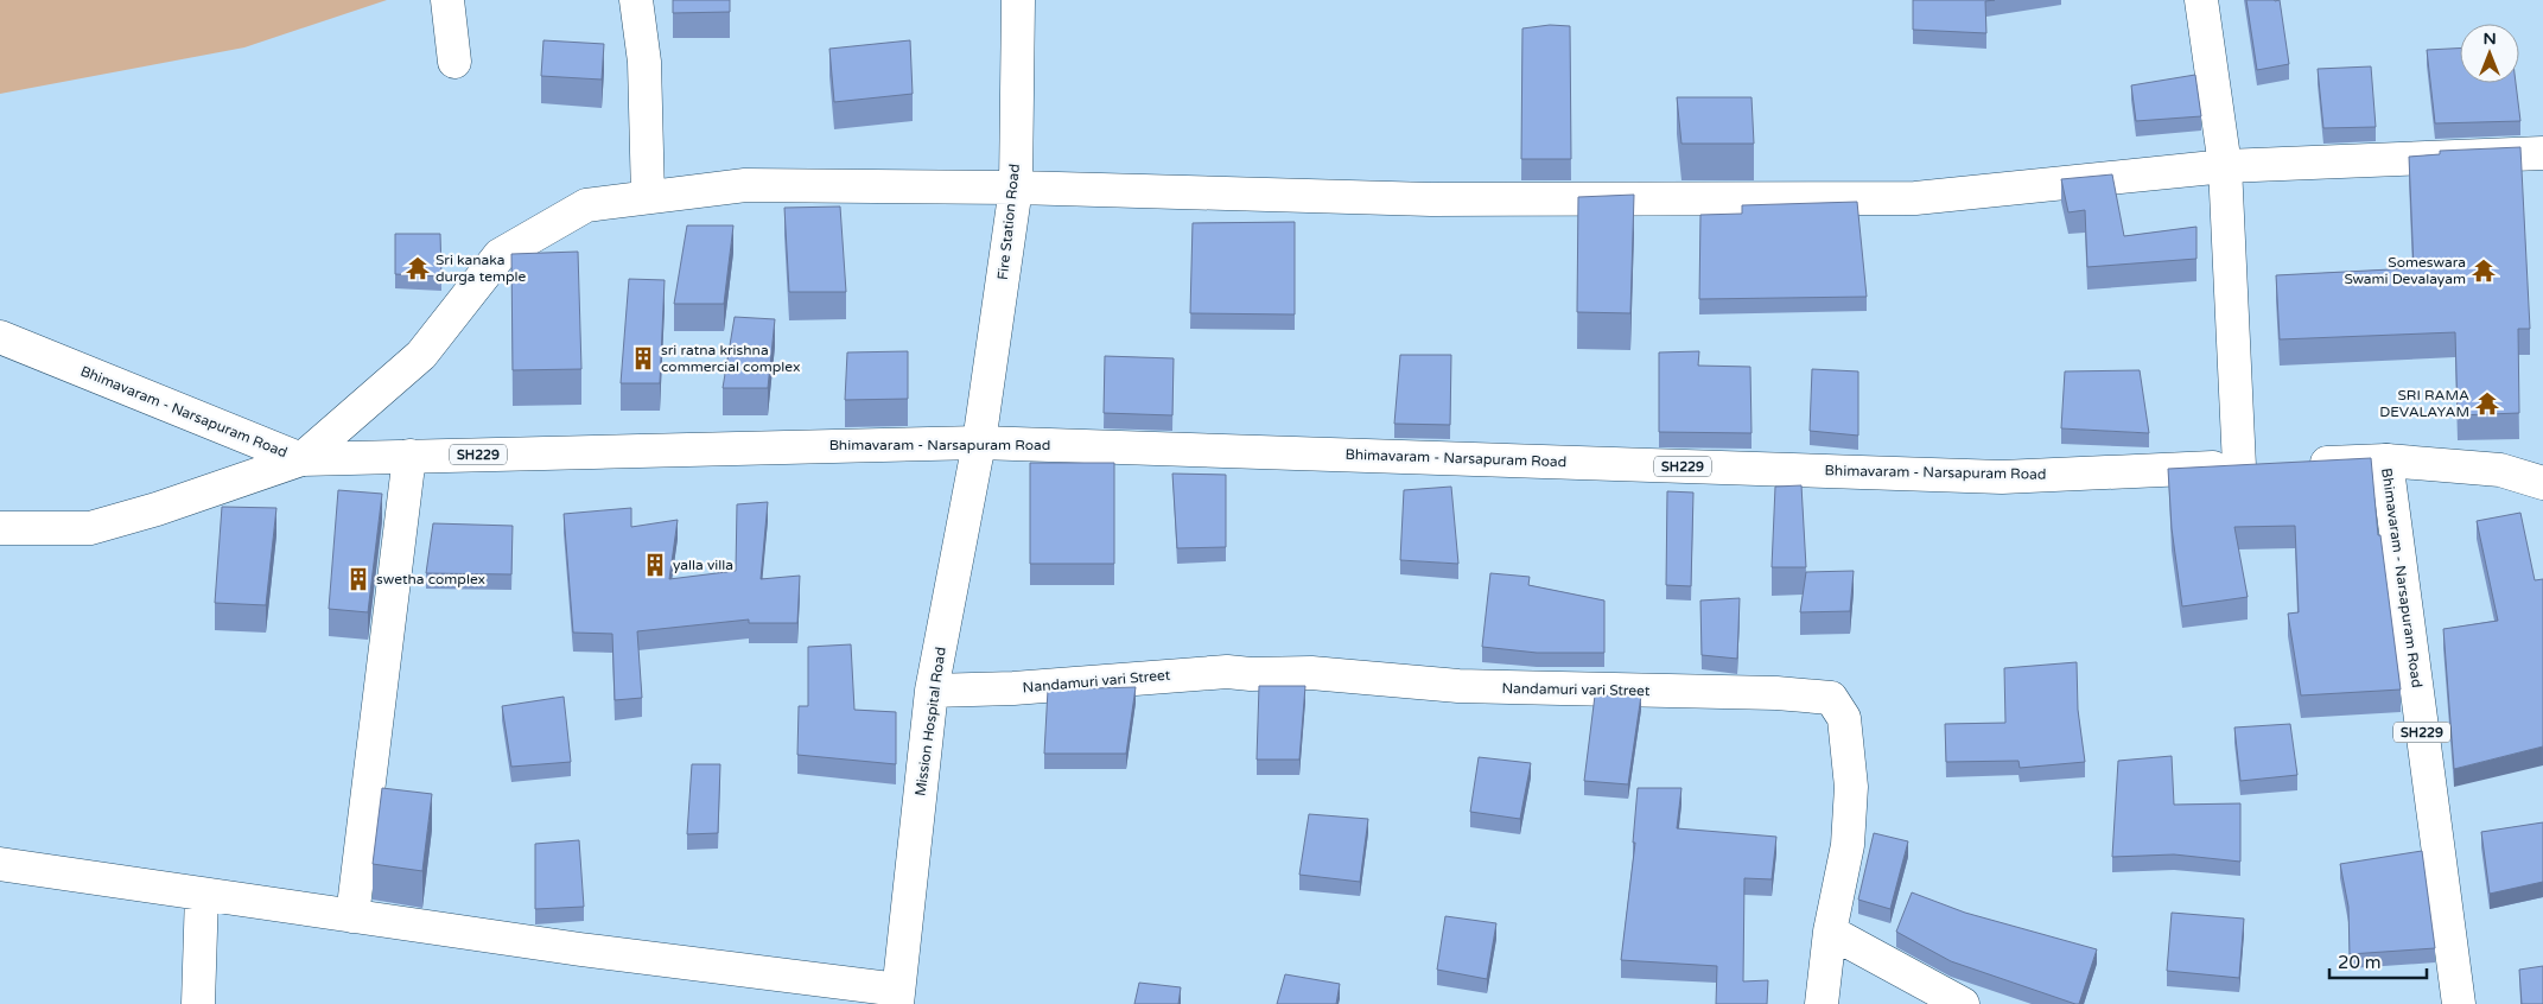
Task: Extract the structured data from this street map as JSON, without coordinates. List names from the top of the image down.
{
  "streets": {
    "street": [
      "Fire Station Road",
      "Bhimavaram - Narsapuram Road",
      "SH229",
      "Nandamuri vari Street",
      "Mission Hospital Road"
    ]
  },
  "crossings": [
    ["Fire Station Road", "Bhimavaram - Narsapuram Road"],
    ["Fire Station Road", "Mission Hospital Road"],
    ["Bhimavaram - Narsapuram Road", "Mission Hospital Road"],
    ["Nandamuri vari Street", "Mission Hospital Road"]
  ],
  "places": {
    "temple": ["Sri kanaka durga temple", "Someswara Swami Devalayam", "SRI RAMA DEVALAYAM"],
    "building": ["sri ratna krishna commercial complex", "yalla villa", "swetha complex"]
  },
  "scale_bar": "20 m",
  "north": "top"
}
